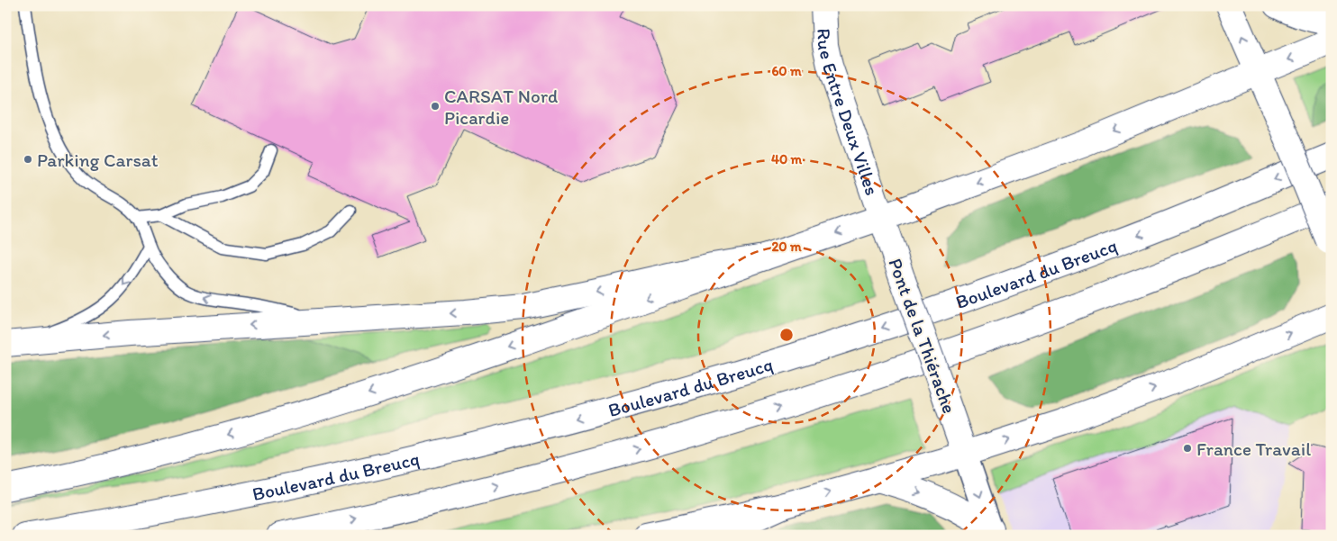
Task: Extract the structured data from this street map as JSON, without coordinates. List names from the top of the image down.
{
  "streets": {
    "main road": ["Rue Entre Deux Villes", "Boulevard du Breucq", "Pont de la Thiérache"]
  },
  "crossings": [
    ["Rue Entre Deux Villes", "Pont de la Thiérache"]
  ],
  "places": ["CARSAT Nord Picardie", "Parking Carsat", "France Travail"],
  "rings": ["60 m", "40 m", "20 m"]
}
